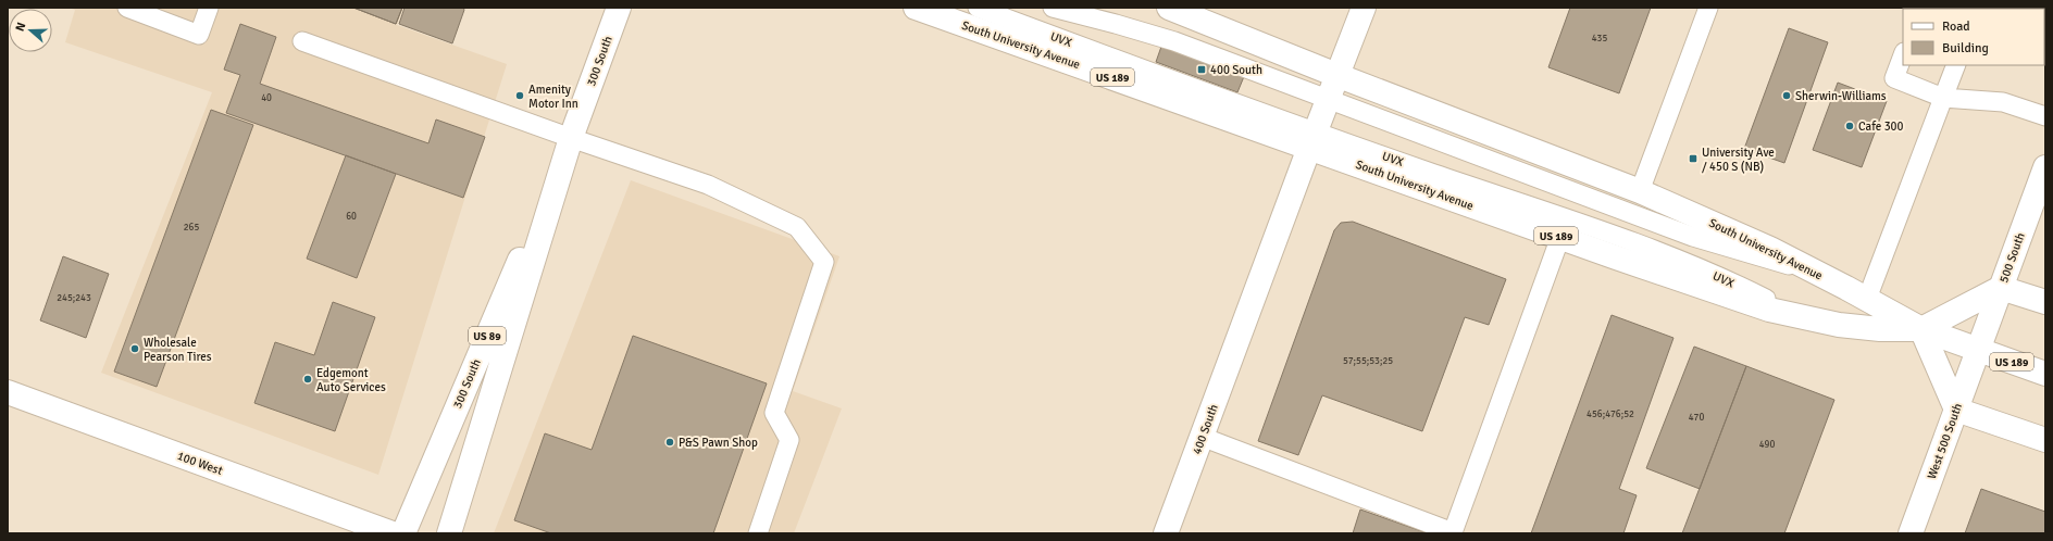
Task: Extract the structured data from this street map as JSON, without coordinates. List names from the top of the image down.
{
  "streets": {
    "main road": [
      "South University Avenue",
      "300 South",
      "US 189",
      "500 South",
      "US 89",
      "400 South",
      "West 500 South",
      "100 West"
    ],
    "lane": ["UVX"]
  },
  "crossings": [
    ["UVX", "South University Avenue"],
    ["UVX", "400 South"],
    ["South University Avenue", "500 South"],
    ["South University Avenue", "400 South"],
    ["South University Avenue", "West 500 South"],
    ["500 South", "West 500 South"]
  ],
  "places": {
    "transit": ["400 South", "University Ave / 450 S (NB)"],
    "other": [
      "Amenity Motor Inn",
      "Sherwin-Williams",
      "Cafe 300",
      "Wholesale Pearson Tires",
      "Edgemont Auto Services",
      "P&S Pawn Shop"
    ]
  },
  "house_numbers": [
    "435",
    "40",
    "60",
    "265",
    "245;243",
    "57;55;53;25",
    "456;476;52",
    "470",
    "490"
  ],
  "legend": ["Road", "Building"],
  "north": "left"
}
